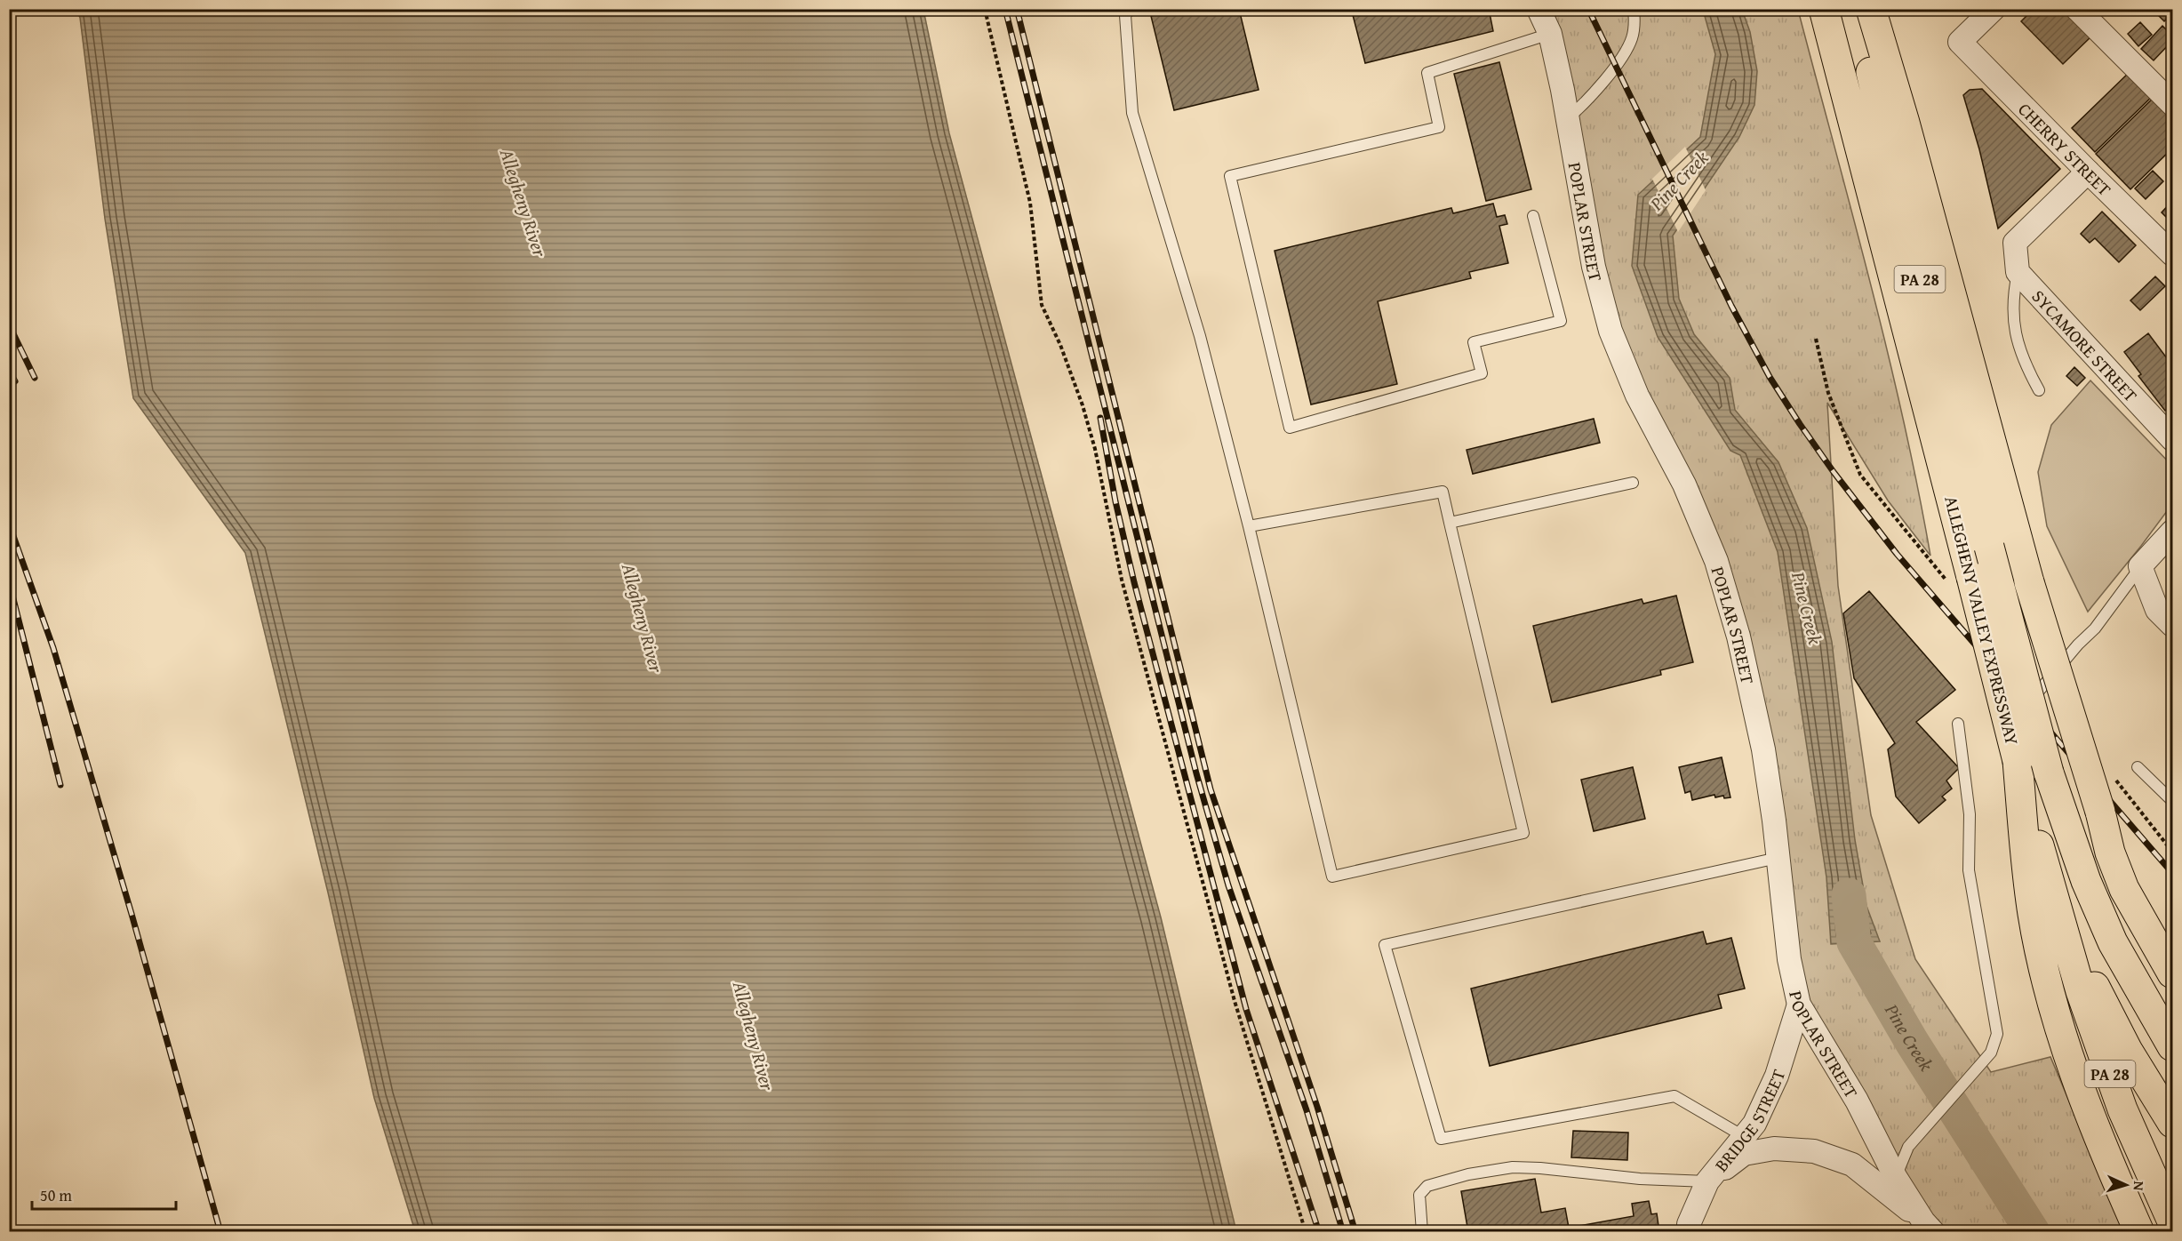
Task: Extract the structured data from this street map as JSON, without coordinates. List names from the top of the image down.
{
  "streets": {
    "highway": ["PA 28", "ALLEGHENY VALLEY EXPRESSWAY"],
    "street": [
      "CHERRY STREET",
      "POPLAR STREET",
      "SYCAMORE STREET",
      "BRIDGE STREET"
    ]
  },
  "crossings": [
    ["POPLAR STREET", "BRIDGE STREET"]
  ],
  "water": ["Pine Creek", "Allegheny River"],
  "scale_bar": "50 m",
  "north": "right"
}
